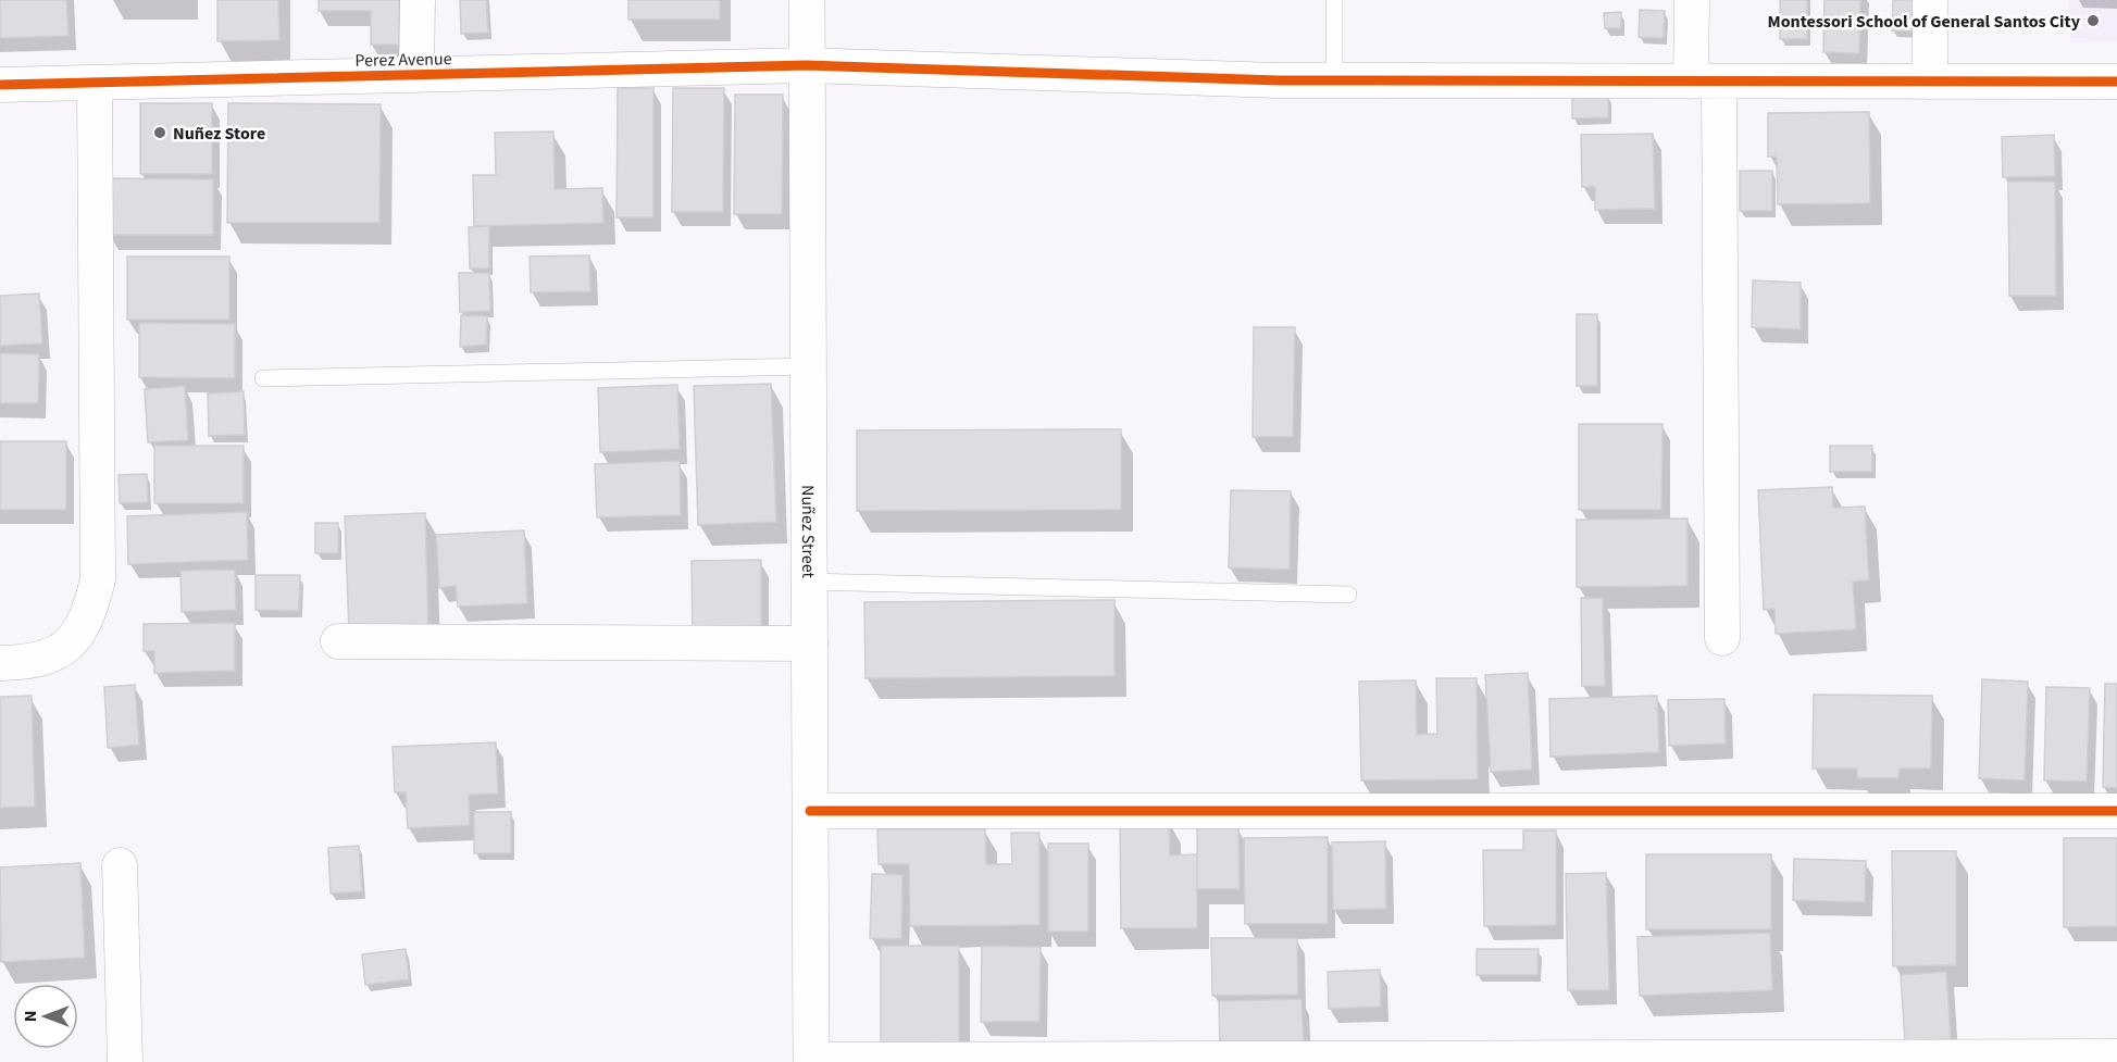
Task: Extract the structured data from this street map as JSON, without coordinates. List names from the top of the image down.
{
  "streets": {
    "street": ["Perez Avenue", "Nuñez Street"]
  },
  "crossings": [
    ["Perez Avenue", "Nuñez Street"]
  ],
  "places": ["Montessori School of General Santos City", "Nuñez Store"],
  "north": "left"
}
